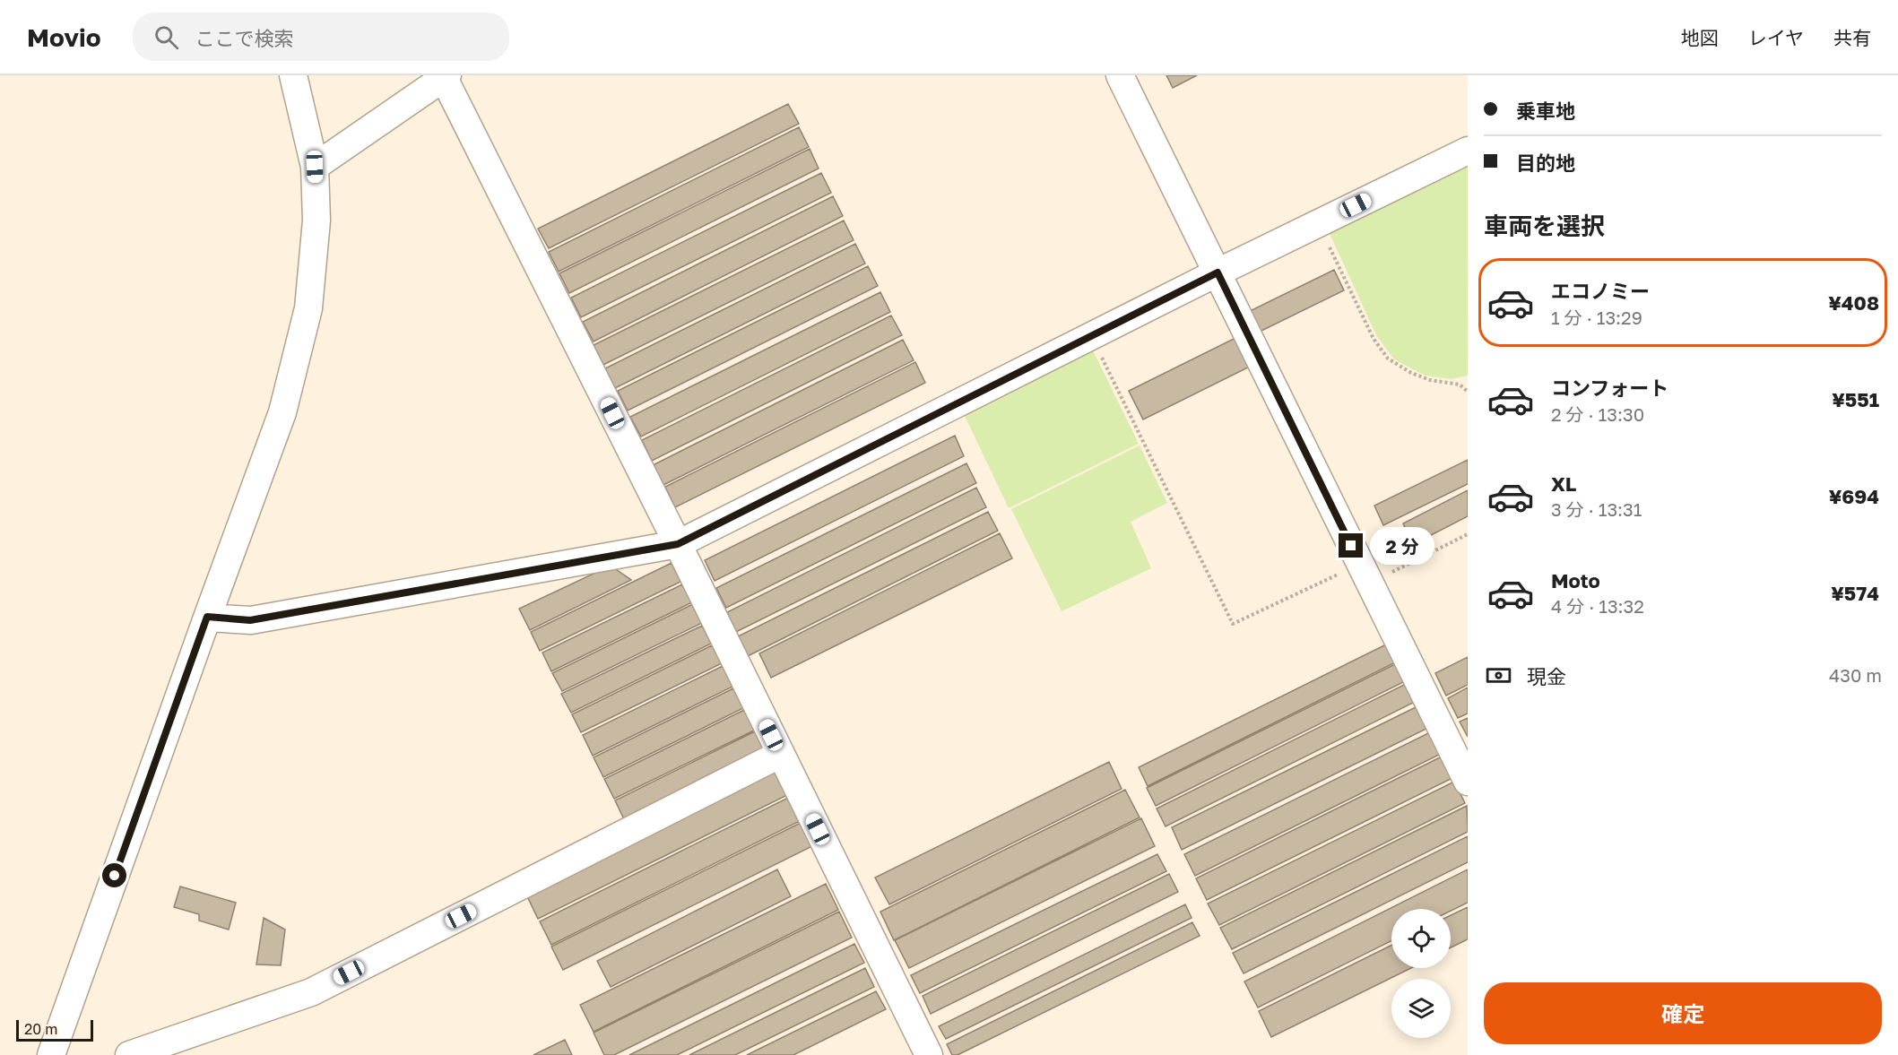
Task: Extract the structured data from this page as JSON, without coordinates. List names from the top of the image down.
{
  "scale_bar": "20 m",
  "page": {
    "header": "Movio",
    "search": "ここで検索",
    "nav": ["地図", "レイヤ", "共有"],
    "banner": ["乗車地", "目的地"],
    "heading": "車両を選択",
    "list": [
      {
        "name": "エコノミー",
        "note": "1 分 · 13:29",
        "value": "¥408"
      },
      {
        "name": "コンフォート",
        "note": "2 分 · 13:30",
        "value": "¥551"
      },
      {
        "name": "XL",
        "note": "3 分 · 13:31",
        "value": "¥694"
      },
      {
        "name": "Moto",
        "note": "4 分 · 13:32",
        "value": "¥574"
      }
    ],
    "bubble": "2 分",
    "pay": ["現金", "430 m"],
    "buttons": "確定",
    "scale": "20 m"
  }
}
